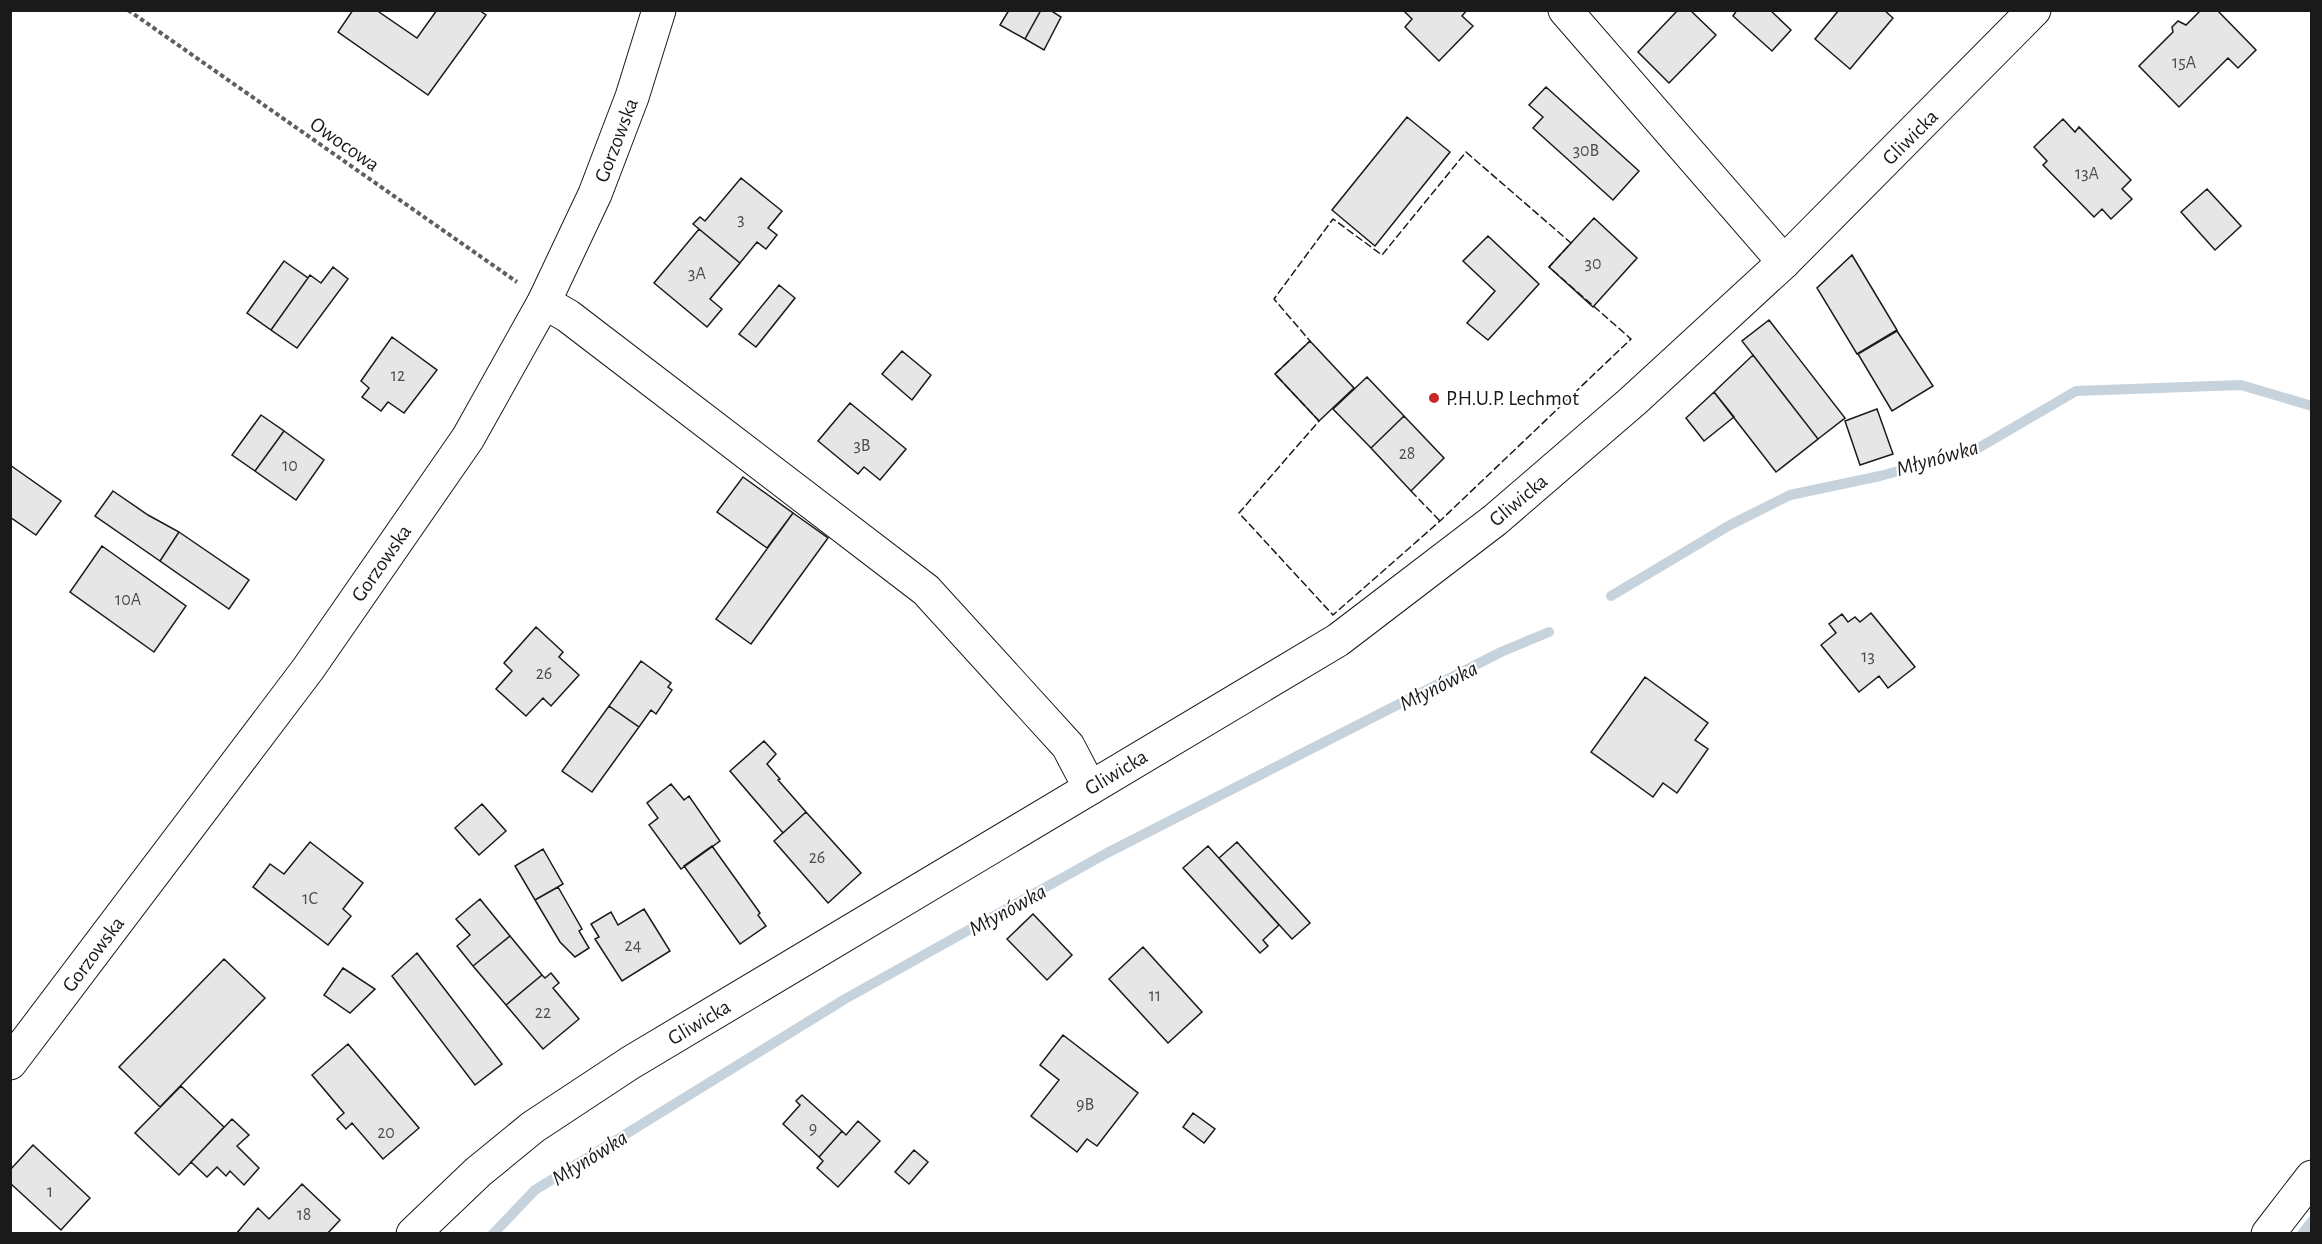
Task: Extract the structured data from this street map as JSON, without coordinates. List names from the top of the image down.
{
  "streets": {
    "street": ["Gliwicka", "Gorzowska"],
    "path": ["Owocowa"]
  },
  "crossings": [
    ["Gorzowska", "Owocowa"]
  ],
  "water": ["Młynówka"],
  "places": ["P.H.U.P. Lechmot"],
  "house_numbers": [
    "15A",
    "30B",
    "13A",
    "3",
    "30",
    "3A",
    "12",
    "3B",
    "28",
    "10",
    "10A",
    "13",
    "26",
    "26",
    "1C",
    "24",
    "11",
    "22",
    "9B",
    "9",
    "20",
    "1",
    "18"
  ]
}
